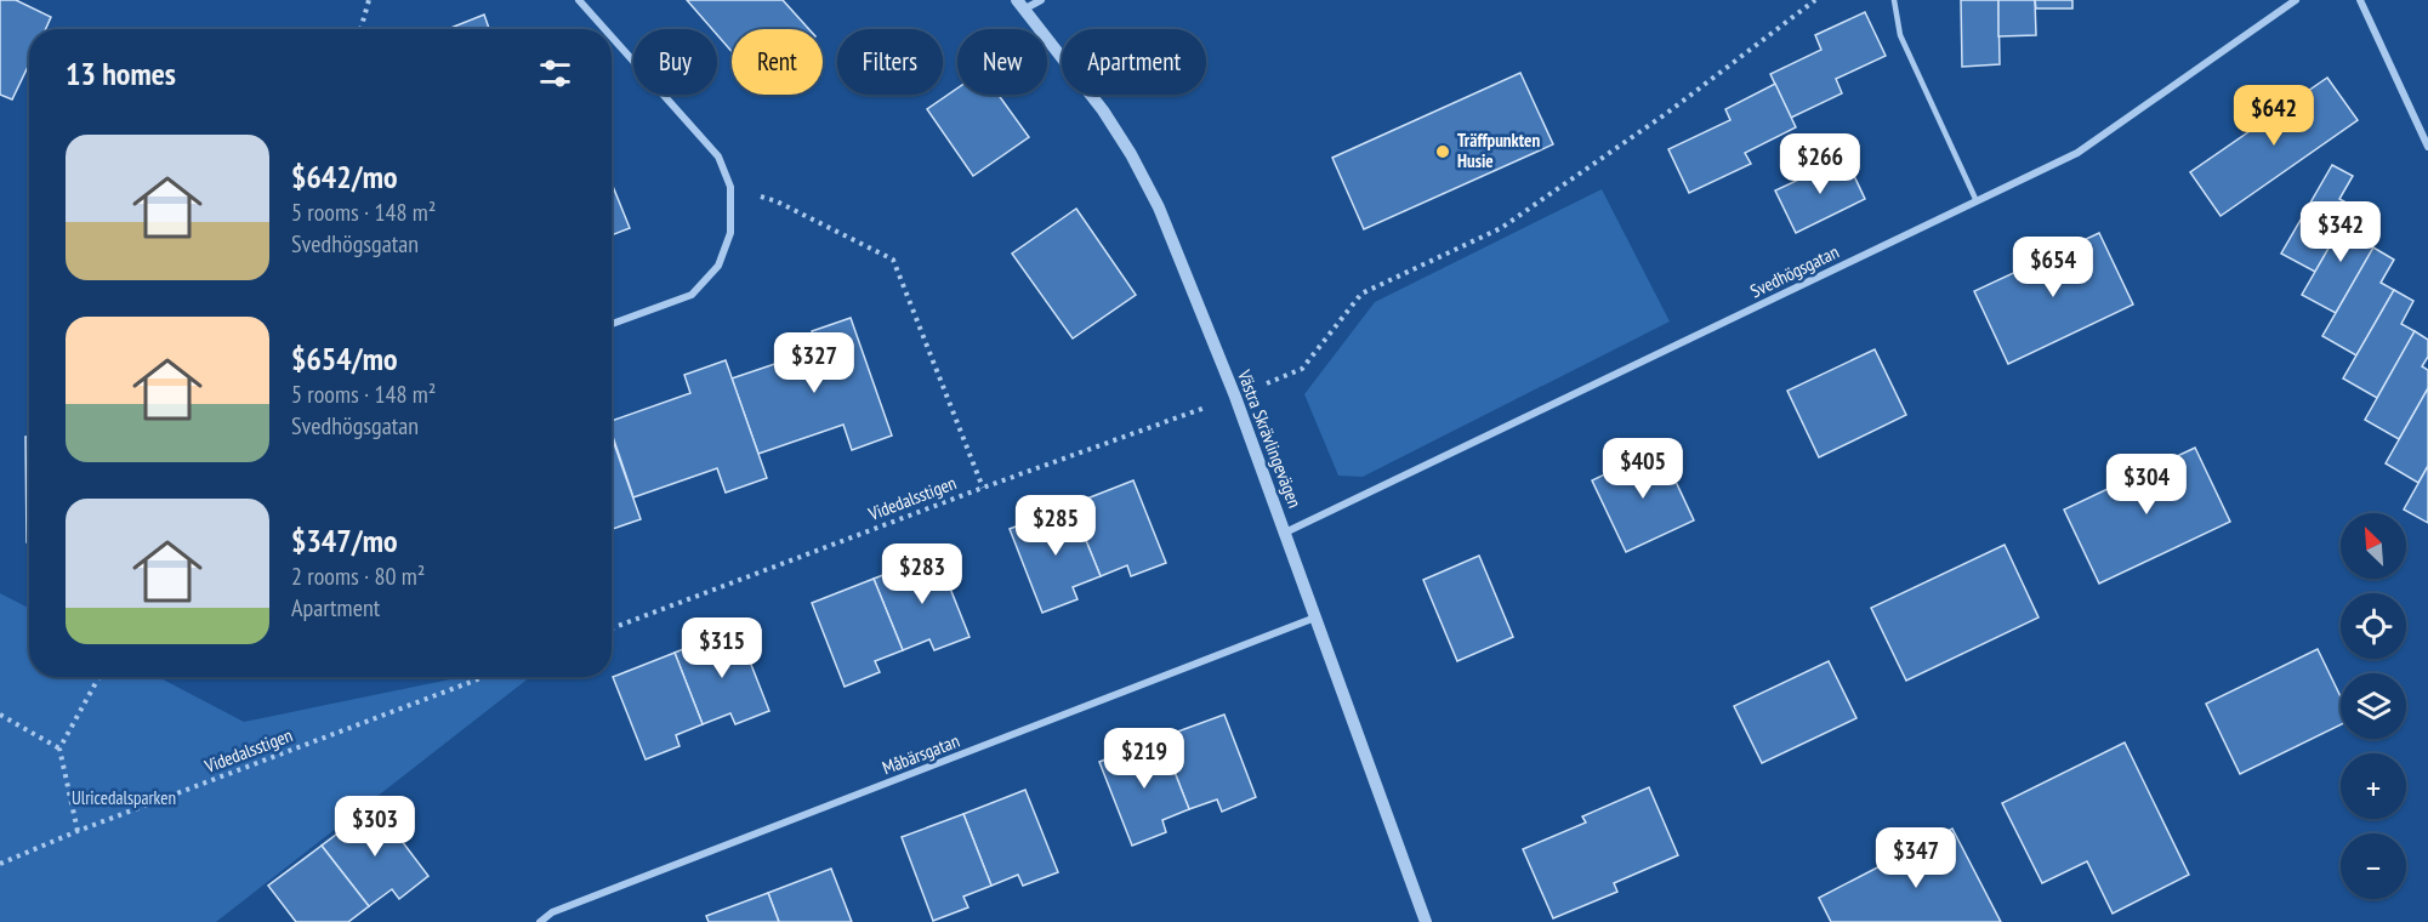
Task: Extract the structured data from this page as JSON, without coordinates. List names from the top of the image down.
{
  "streets": {
    "street": ["Svedhögsgatan", "Västra Skrävlingevägen", "Måbärsgatan"],
    "path": ["Videdalsstigen"]
  },
  "crossings": [
    ["Svedhögsgatan", "Västra Skrävlingevägen"],
    ["Västra Skrävlingevägen", "Videdalsstigen"],
    ["Västra Skrävlingevägen", "Måbärsgatan"]
  ],
  "parks": ["Ulricedalsparken"],
  "places": ["Träffpunkten Husie"],
  "north": "top left",
  "page": {
    "chip": [
      "Buy",
      "Rent",
      "Filters",
      "New",
      "Apartment"
    ],
    "heading": "13 homes",
    "price": [
      "$642",
      "$266",
      "$342",
      "$654",
      "$327",
      "$405",
      "$304",
      "$285",
      "$283",
      "$315",
      "$219",
      "$303",
      "$347"
    ],
    "list": [
      {
        "name": "$642/mo",
        "note": "5 rooms · 148 m² · Svedhögsgatan"
      },
      {
        "name": "$654/mo",
        "note": "5 rooms · 148 m² · Svedhögsgatan"
      },
      {
        "name": "$347/mo",
        "note": "2 rooms · 80 m² · Apartment"
      }
    ],
    "map_buttons": ["+", "−"]
  }
}
